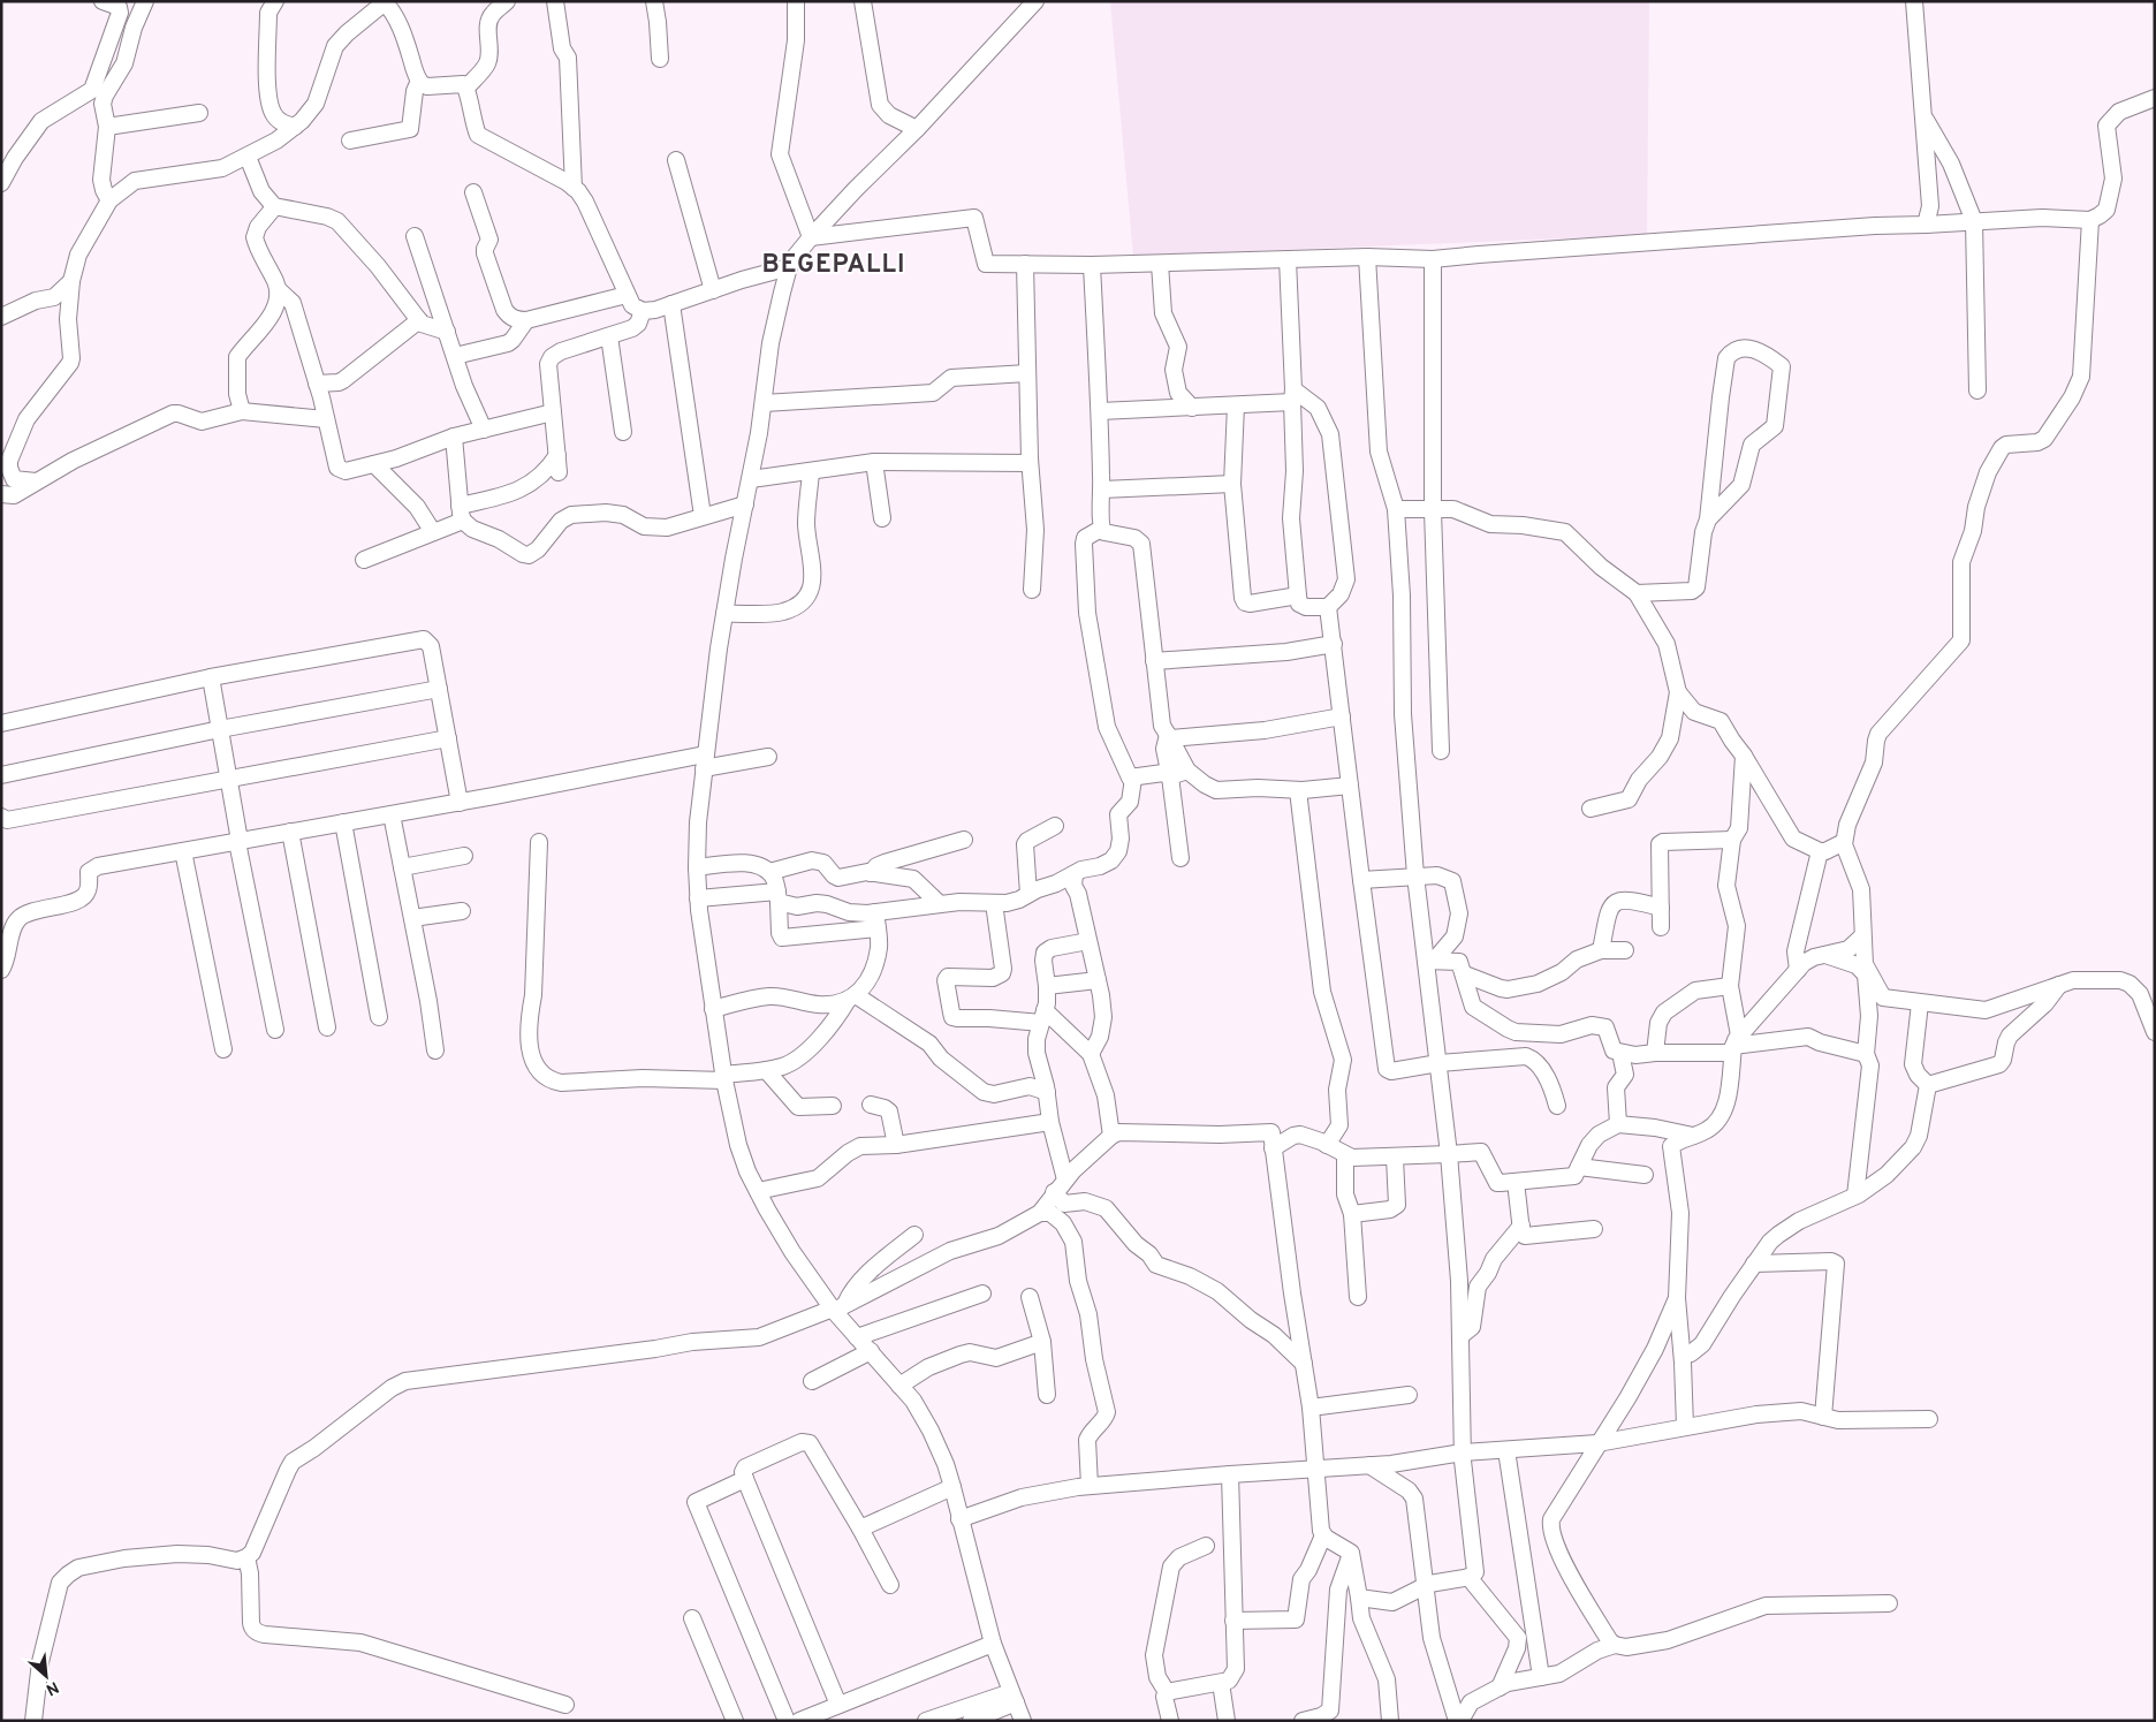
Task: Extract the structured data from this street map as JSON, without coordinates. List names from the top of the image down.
{
  "districts": ["BEGEPALLI"],
  "north": "bottom right"
}
